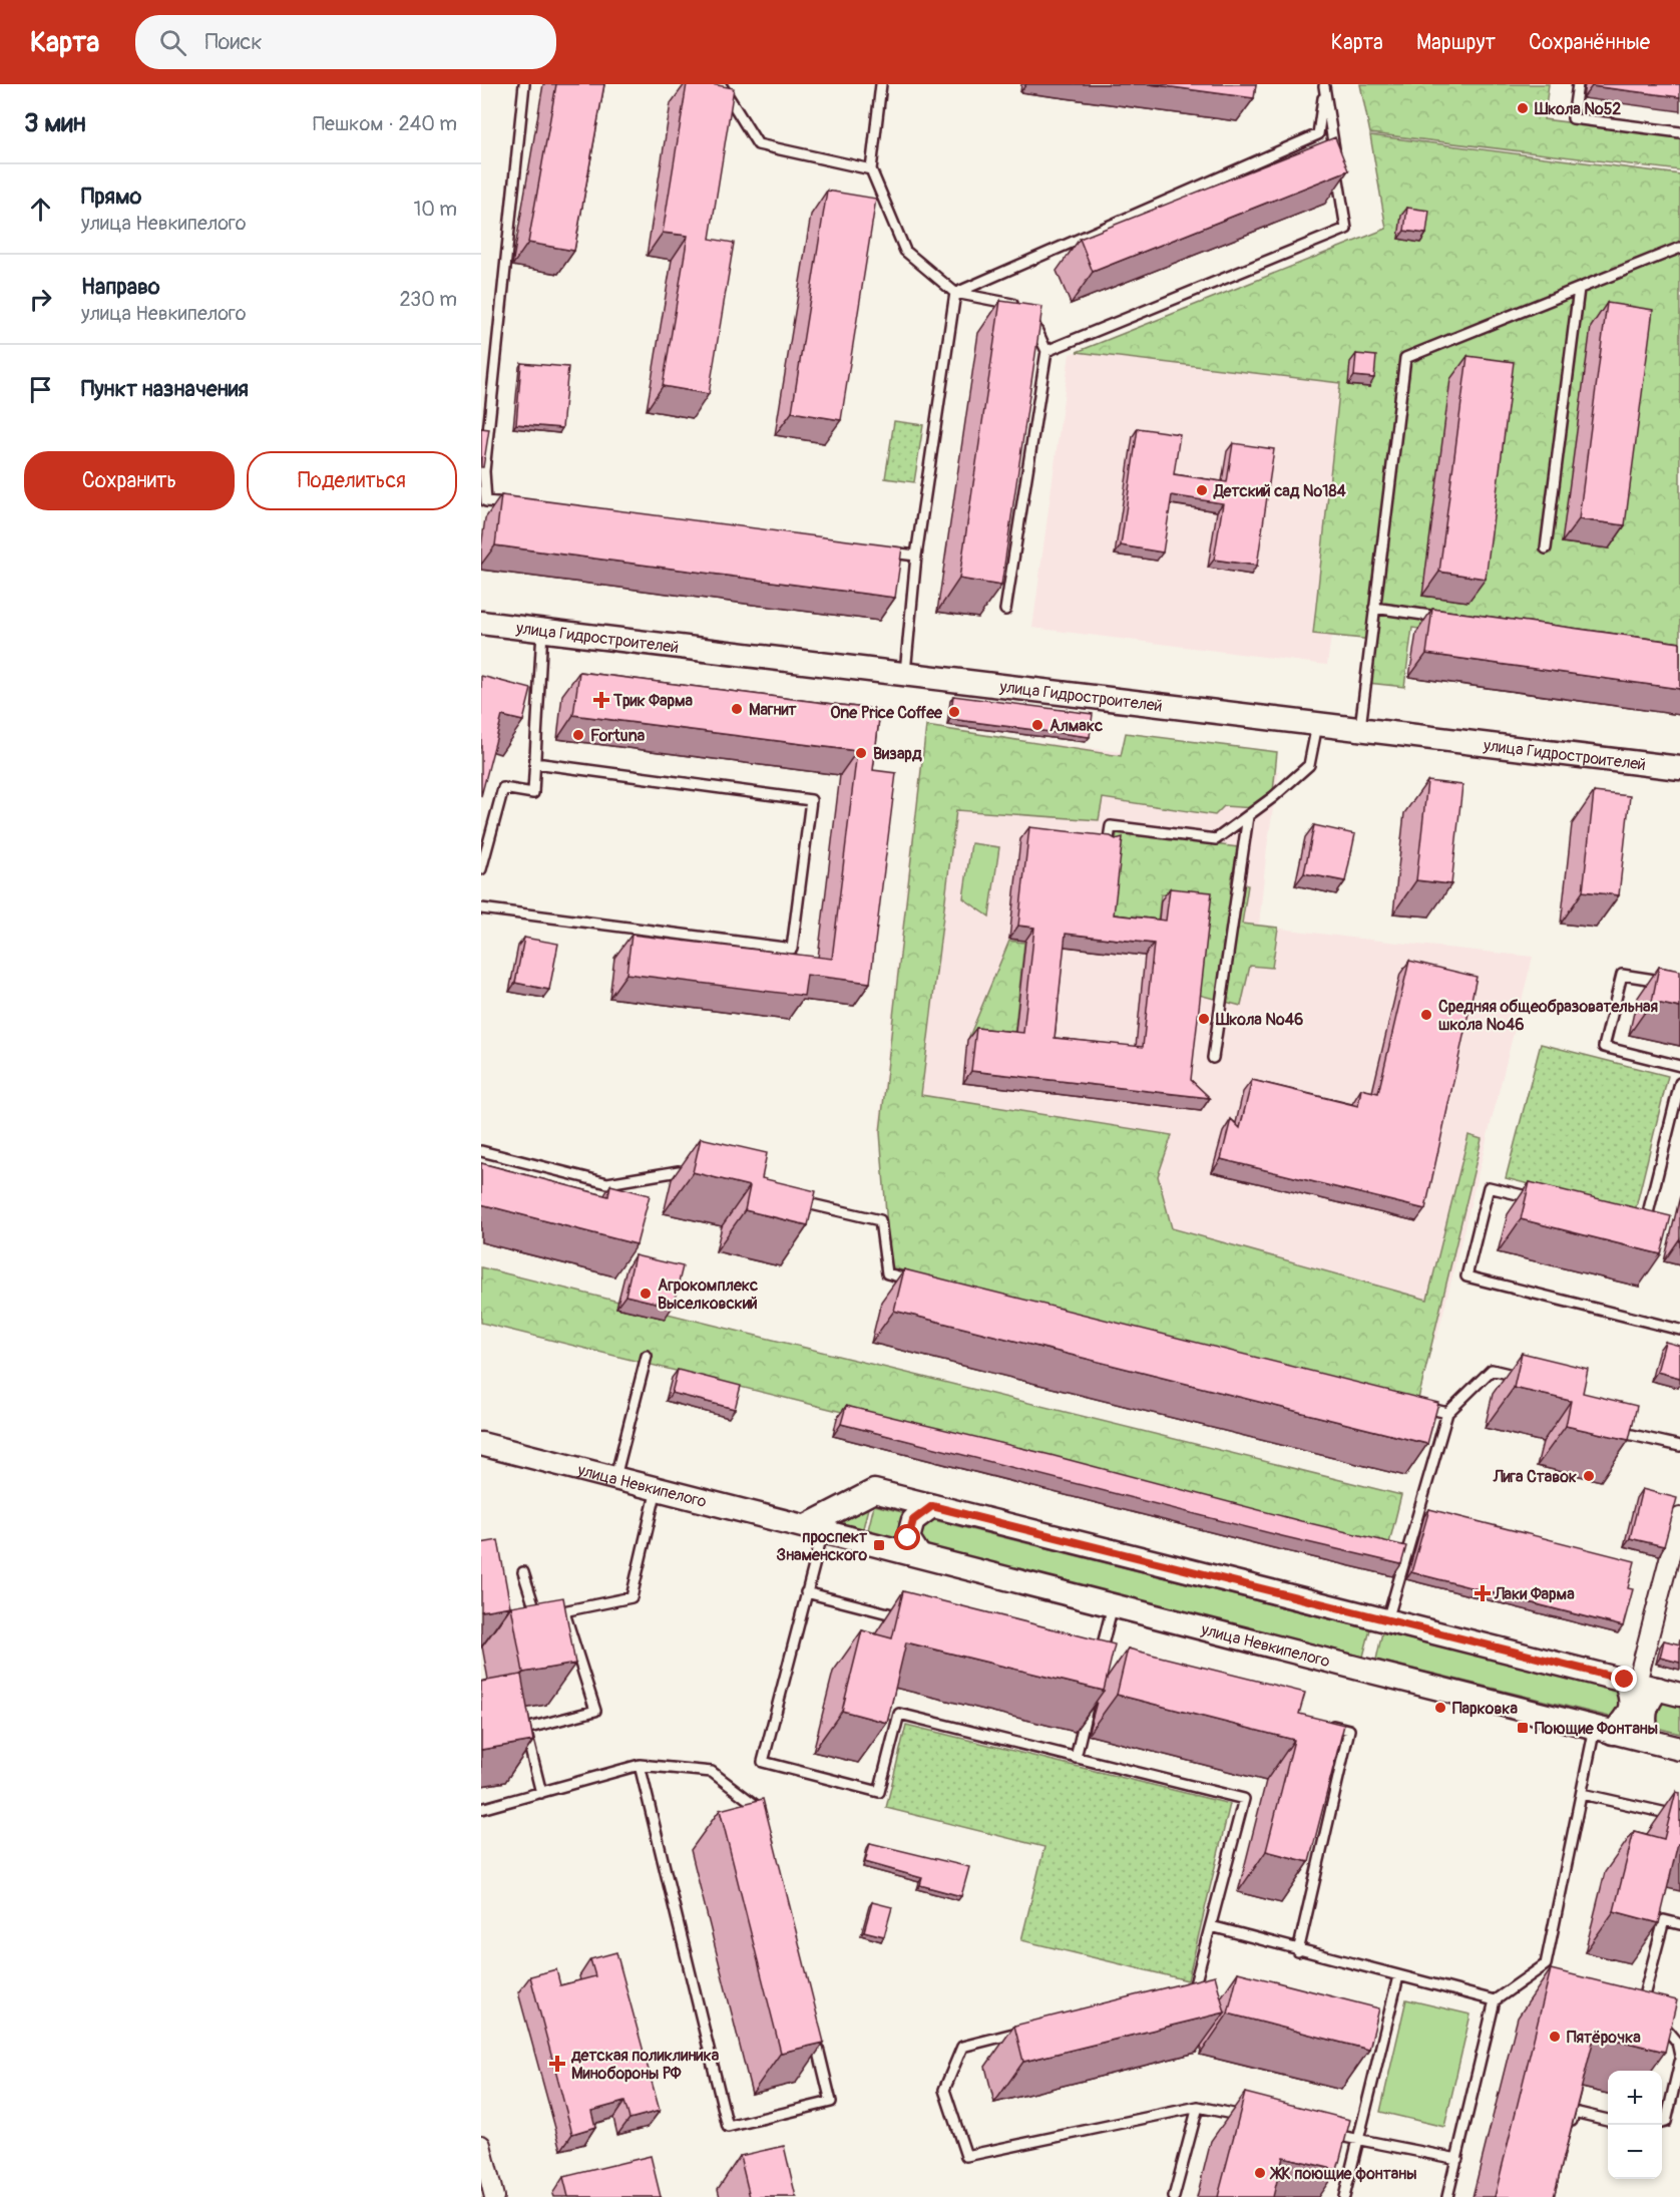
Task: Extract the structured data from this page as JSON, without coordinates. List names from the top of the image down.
{
  "streets": {
    "street": ["улица Гидростроителей", "улица Невкипелого"]
  },
  "places": {
    "other": [
      "Школа №52",
      "Детский сад №184",
      "Магнит",
      "One Price Coffee",
      "Алмакс",
      "Fortuna",
      "Визард",
      "Средняя общеобразовательная школа №46",
      "Школа №46",
      "Агрокомплекс Выселковский",
      "Лига Ставок",
      "Парковка",
      "Пятёрочка",
      "ЖК поющие фонтаны"
    ],
    "health": ["Трик Фарма", "Лаки Фарма", "детская поликлиника Минобороны РФ"],
    "transit": ["проспект Знаменского", "Поющие Фонтаны"]
  },
  "page": {
    "header": "Карта",
    "search": "Поиск",
    "nav": ["Карта", "Маршрут", "Сохранённые"],
    "heading": ["3 мин", "Пешком · 240 m"],
    "list": [
      ["Прямо", "улица Невкипелого", "10 m"],
      ["Направо", "улица Невкипелого", "230 m"],
      "Пункт назначения"
    ],
    "buttons": ["Сохранить", "Поделиться"],
    "map_buttons": ["+", "−"]
  }
}
